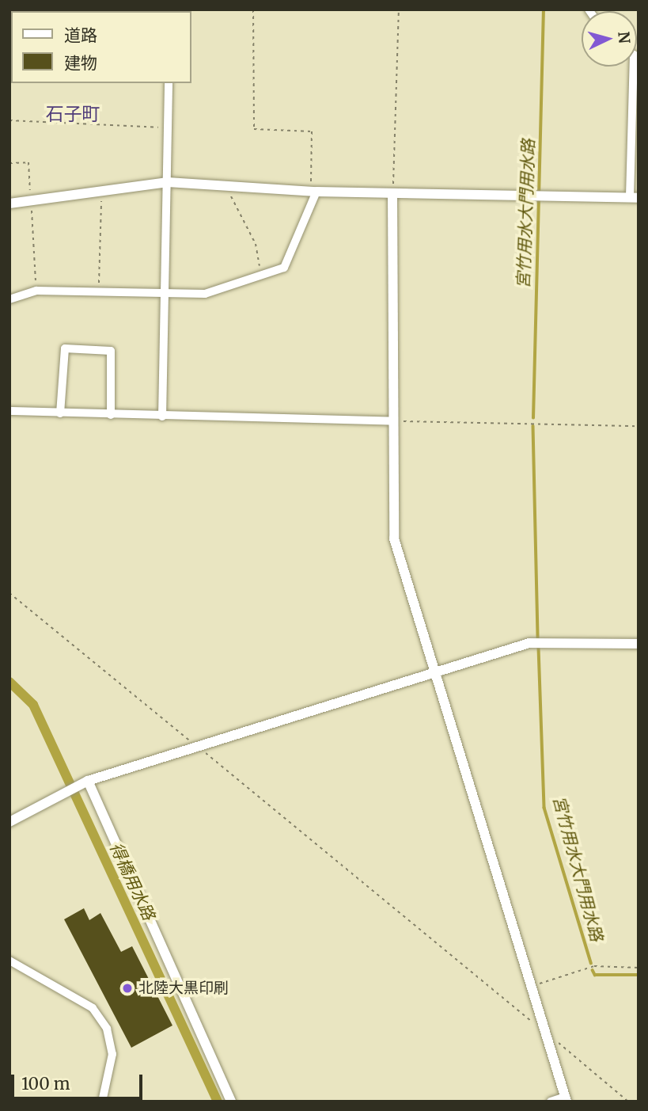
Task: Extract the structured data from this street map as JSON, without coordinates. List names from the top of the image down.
{
  "districts": ["石子町"],
  "water": ["宮竹用水大門用水路", "得橋用水路"],
  "places": ["北陸大黒印刷"],
  "legend": ["道路", "建物"],
  "scale_bar": "100 m",
  "north": "right"
}
